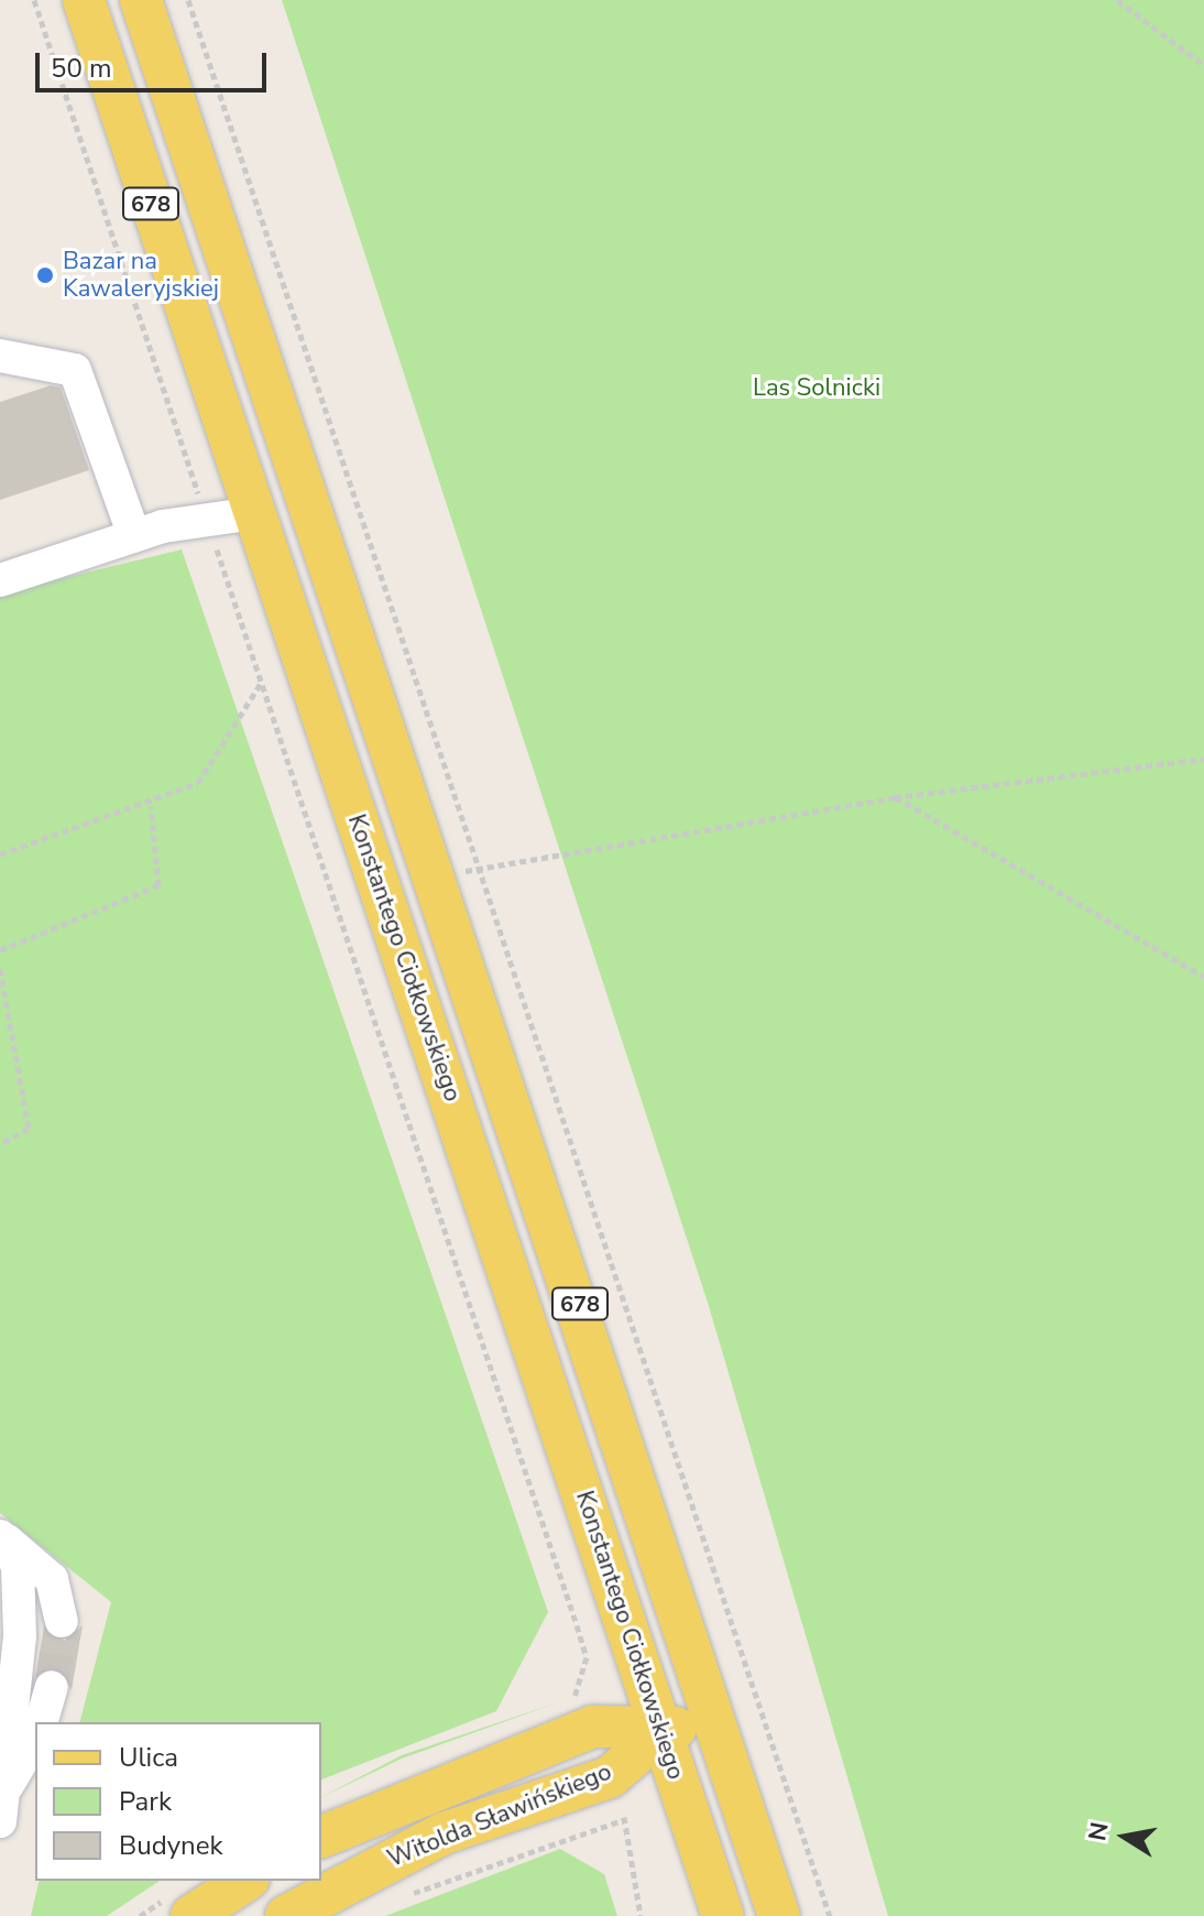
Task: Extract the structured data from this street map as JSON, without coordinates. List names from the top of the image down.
{
  "streets": {
    "main road": ["678", "Konstantego Ciołkowskiego", "Witolda Sławińskiego"]
  },
  "crossings": [
    ["678", "Witolda Sławińskiego"],
    ["Konstantego Ciołkowskiego", "Witolda Sławińskiego"]
  ],
  "parks": ["Las Solnicki"],
  "places": ["Bazar na Kawaleryjskiej"],
  "legend": ["Ulica", "Park", "Budynek"],
  "scale_bar": "50 m",
  "north": "left"
}
